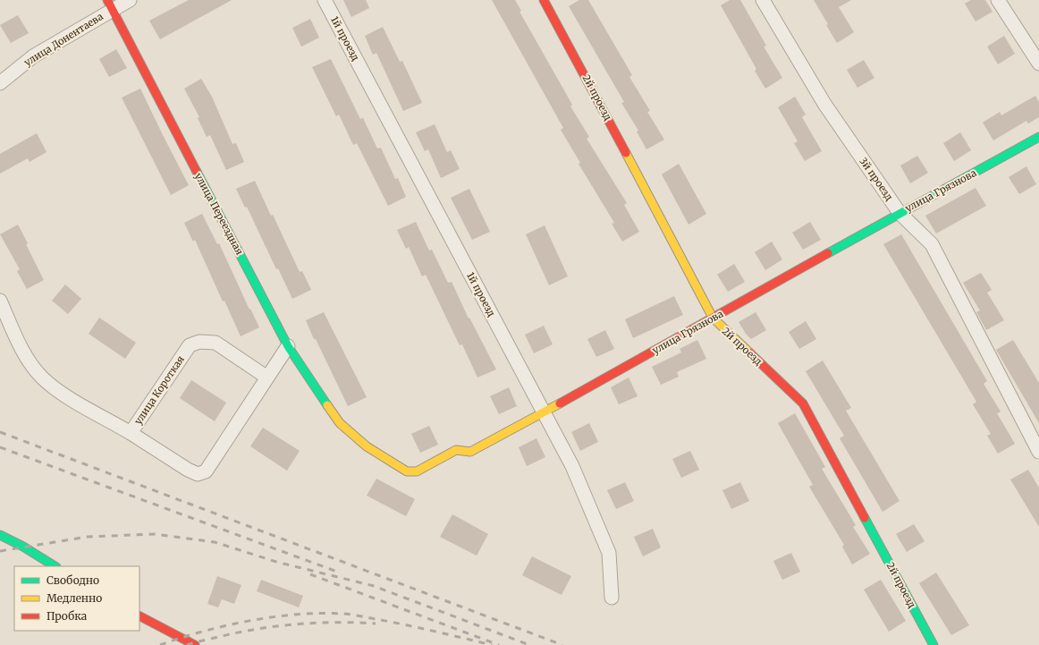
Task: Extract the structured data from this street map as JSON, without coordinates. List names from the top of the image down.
{
  "streets": {
    "street": [
      "1й проезд",
      "улица Донентаева",
      "2й проезд",
      "3й проезд",
      "улица Грязнова",
      "улица Переездная",
      "улица Короткая"
    ]
  },
  "crossings": [
    ["1й проезд", "улица Грязнова"],
    ["улица Донентаева", "улица Переездная"],
    ["2й проезд", "улица Грязнова"],
    ["3й проезд", "улица Грязнова"],
    ["улица Грязнова", "улица Переездная"],
    ["улица Переездная", "улица Короткая"]
  ],
  "legend": ["Свободно", "Медленно", "Пробка"]
}
